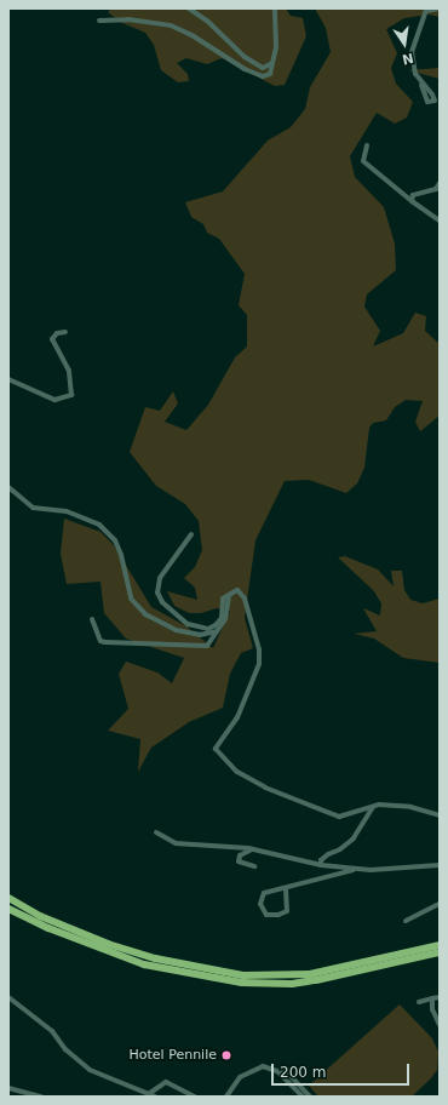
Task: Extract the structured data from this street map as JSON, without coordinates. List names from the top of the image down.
{
  "places": ["Hotel Pennile"],
  "scale_bar": "200 m",
  "north": "bottom"
}
